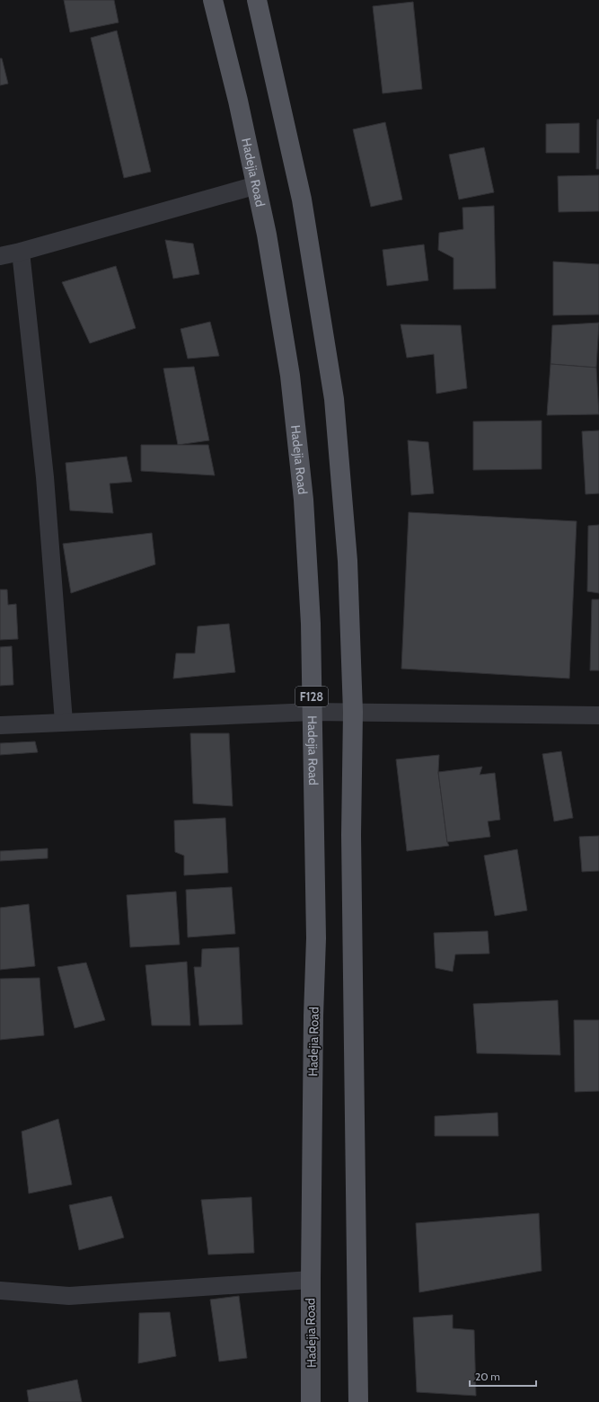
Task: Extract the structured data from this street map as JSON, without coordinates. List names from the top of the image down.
{
  "streets": {
    "main road": ["Hadejia Road", "F128"]
  },
  "scale_bar": "20 m"
}
